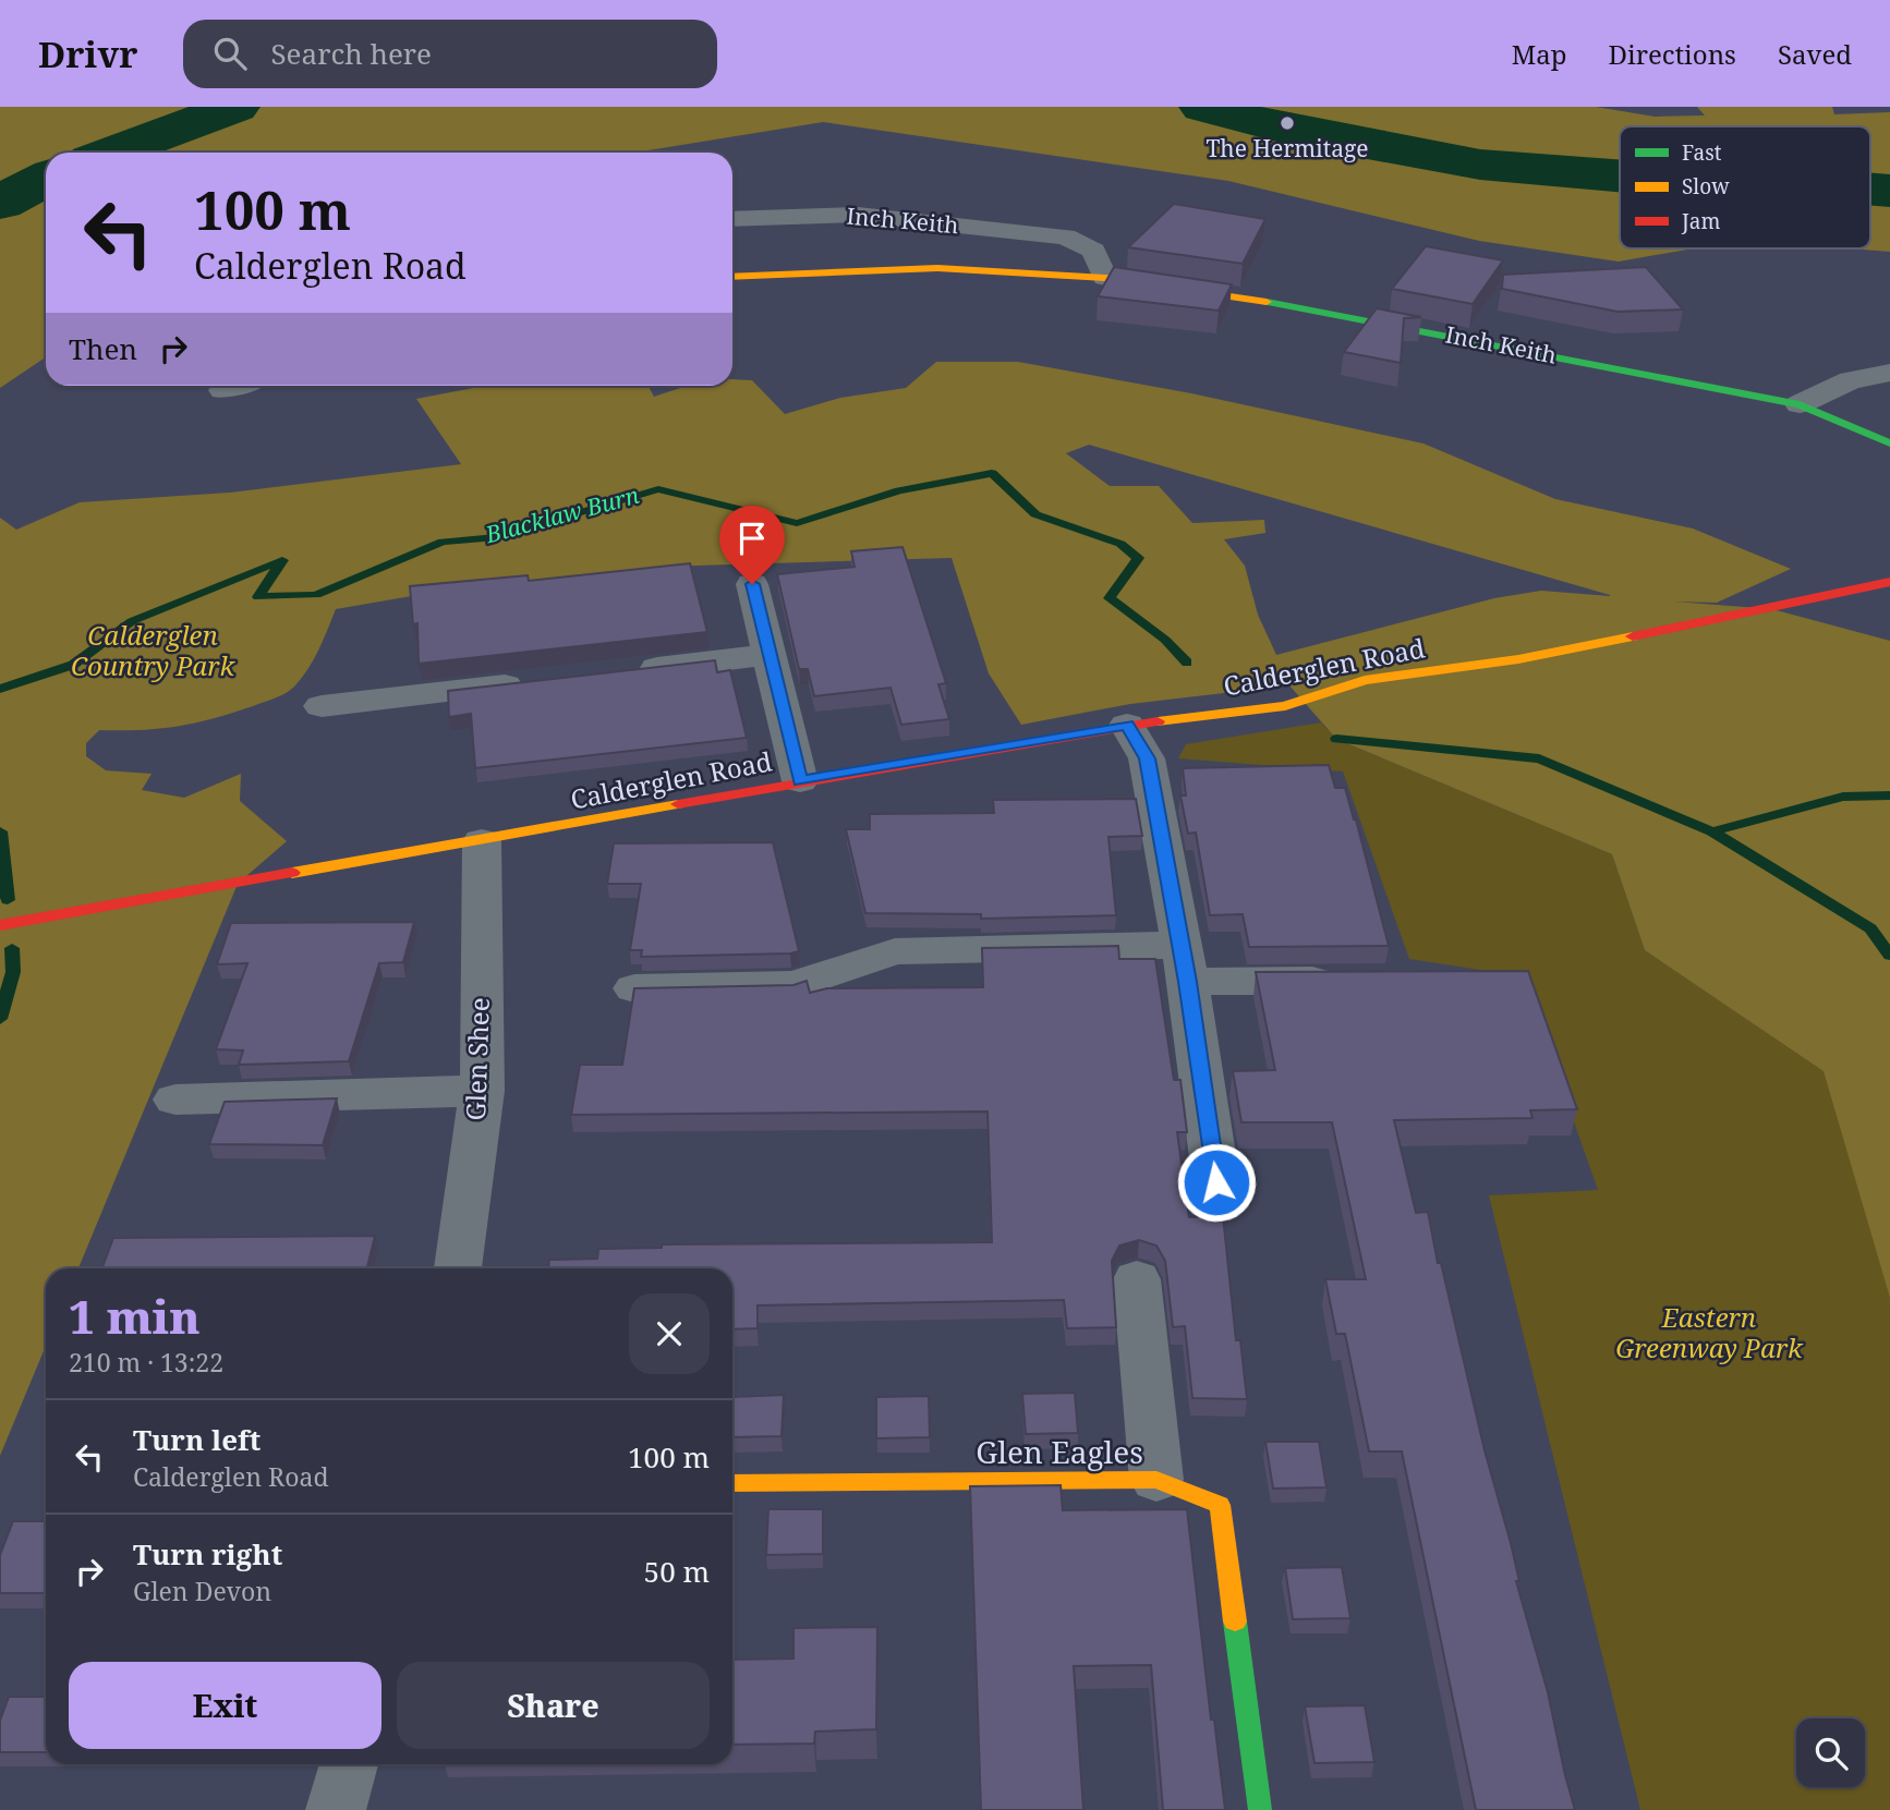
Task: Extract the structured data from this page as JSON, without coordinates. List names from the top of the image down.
{
  "streets": {
    "street": [
      "Inch Keith",
      "Calderglen Road",
      "Glen Shee",
      "Glen Eagles"
    ]
  },
  "crossings": [
    ["Calderglen Road", "Glen Shee"]
  ],
  "water": ["Blacklaw Burn"],
  "parks": ["Calderglen Country Park", "Eastern Greenway Park"],
  "places": ["The Hermitage"],
  "legend": ["Fast", "Slow", "Jam"],
  "page": {
    "header": "Drivr",
    "search": "Search here",
    "nav": ["Map", "Directions", "Saved"],
    "turn": ["100 m", "Calderglen Road"],
    "then": "Then",
    "heading": ["1 min", "210 m · 13:22"],
    "list": [
      {
        "name": "Turn left",
        "note": "Calderglen Road",
        "value": "100 m"
      },
      {
        "name": "Turn right",
        "note": "Glen Devon",
        "value": "50 m"
      }
    ],
    "buttons": ["Exit", "Share"]
  }
}
